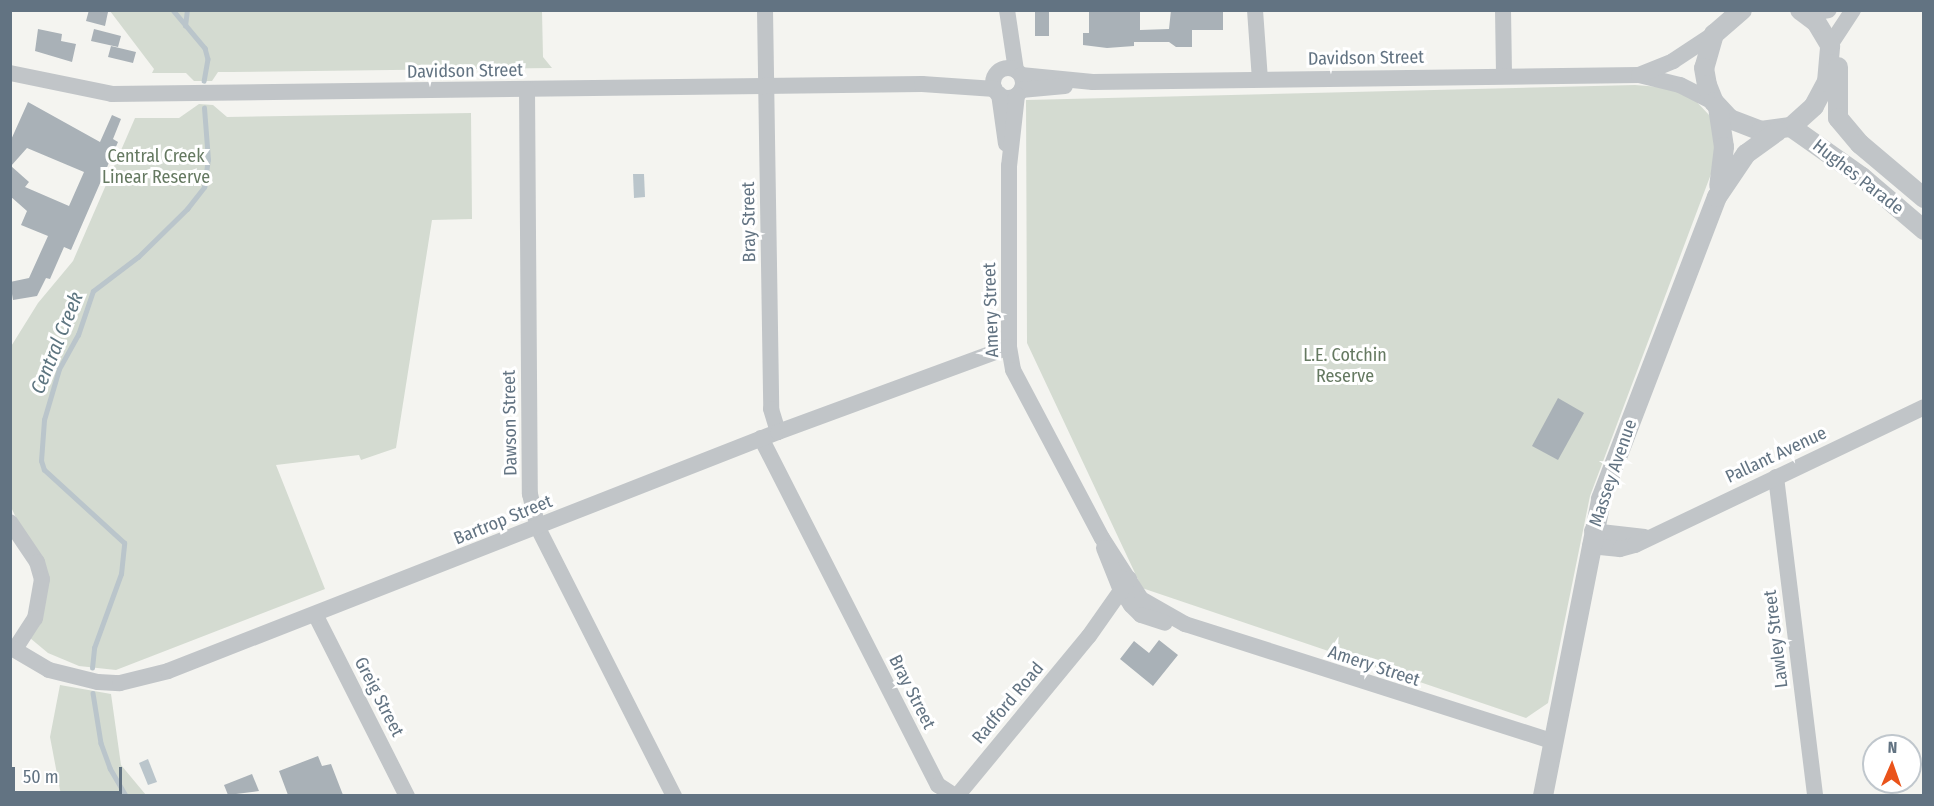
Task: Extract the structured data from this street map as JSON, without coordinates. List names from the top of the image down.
{
  "streets": {
    "street": [
      "Davidson Street",
      "Hughes Parade",
      "Bray Street",
      "Amery Street",
      "Dawson Street",
      "Pallant Avenue",
      "Massey Avenue",
      "Bartrop Street",
      "Lawley Street",
      "Greig Street",
      "Radford Road"
    ]
  },
  "crossings": [
    ["Davidson Street", "Bray Street"],
    ["Davidson Street", "Amery Street"],
    ["Davidson Street", "Dawson Street"],
    ["Davidson Street", "Massey Avenue"],
    ["Hughes Parade", "Massey Avenue"],
    ["Bray Street", "Bartrop Street"],
    ["Bray Street", "Radford Road"],
    ["Amery Street", "Massey Avenue"],
    ["Amery Street", "Bartrop Street"],
    ["Amery Street", "Radford Road"],
    ["Dawson Street", "Bartrop Street"],
    ["Pallant Avenue", "Massey Avenue"],
    ["Pallant Avenue", "Lawley Street"],
    ["Bartrop Street", "Greig Street"]
  ],
  "water": ["Central Creek"],
  "parks": ["Central Creek Linear Reserve", "L.E. Cotchin Reserve"],
  "scale_bar": "50 m",
  "north": "top"
}
